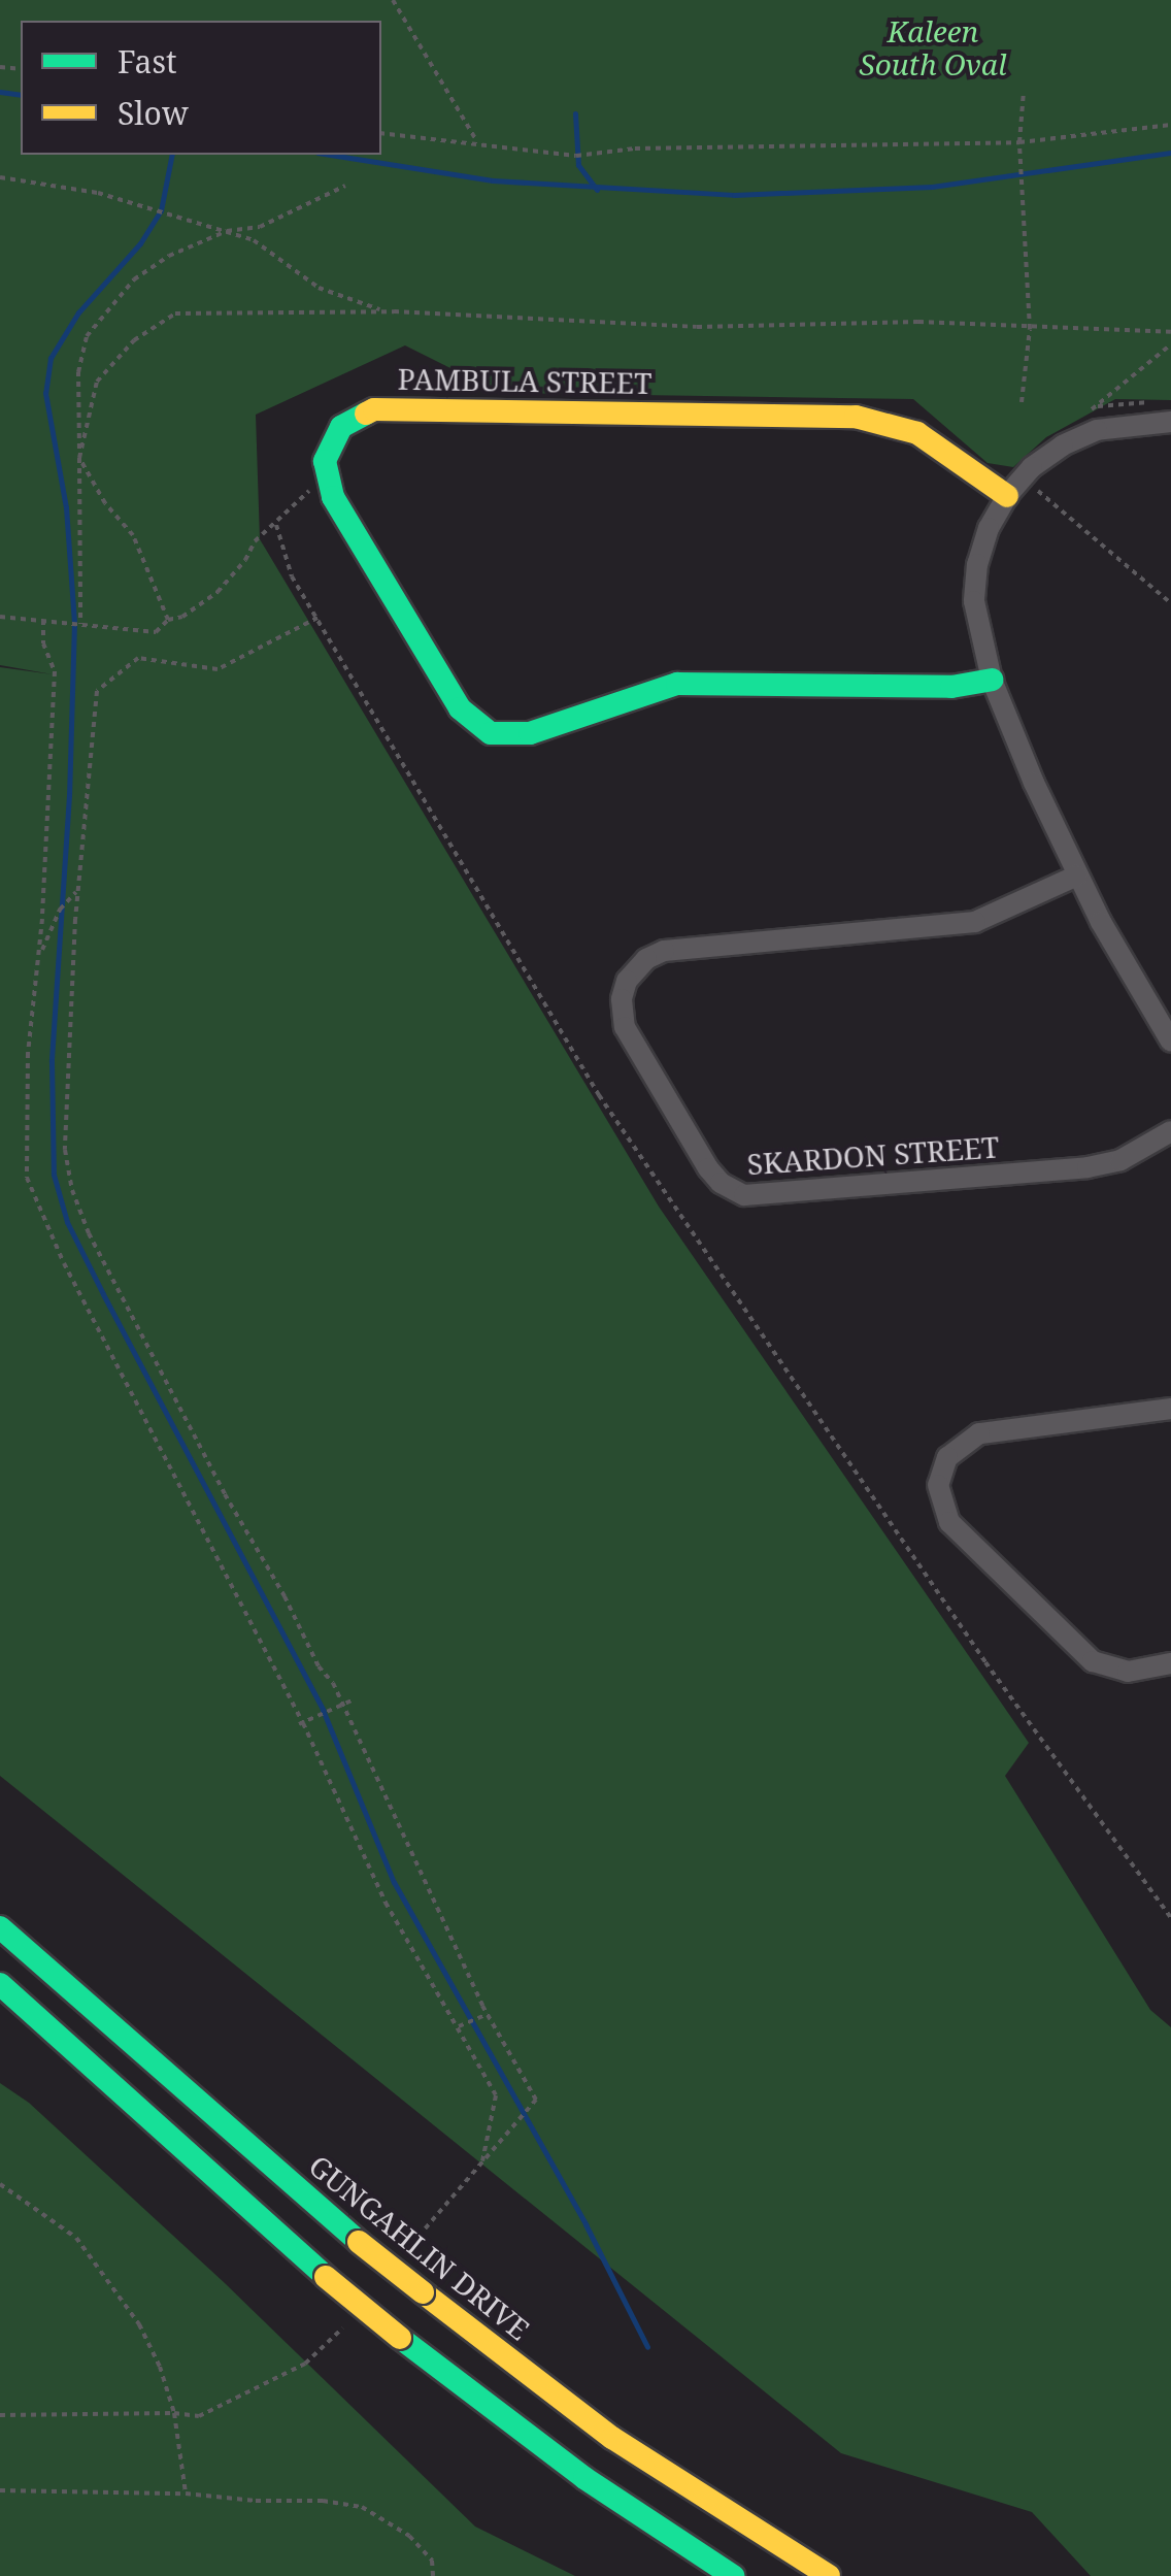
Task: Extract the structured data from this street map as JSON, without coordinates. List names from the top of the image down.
{
  "streets": {
    "main road": ["PAMBULA STREET", "GUNGAHLIN DRIVE"],
    "street": ["SKARDON STREET"]
  },
  "parks": ["Kaleen South Oval"],
  "legend": ["Fast", "Slow"]
}
